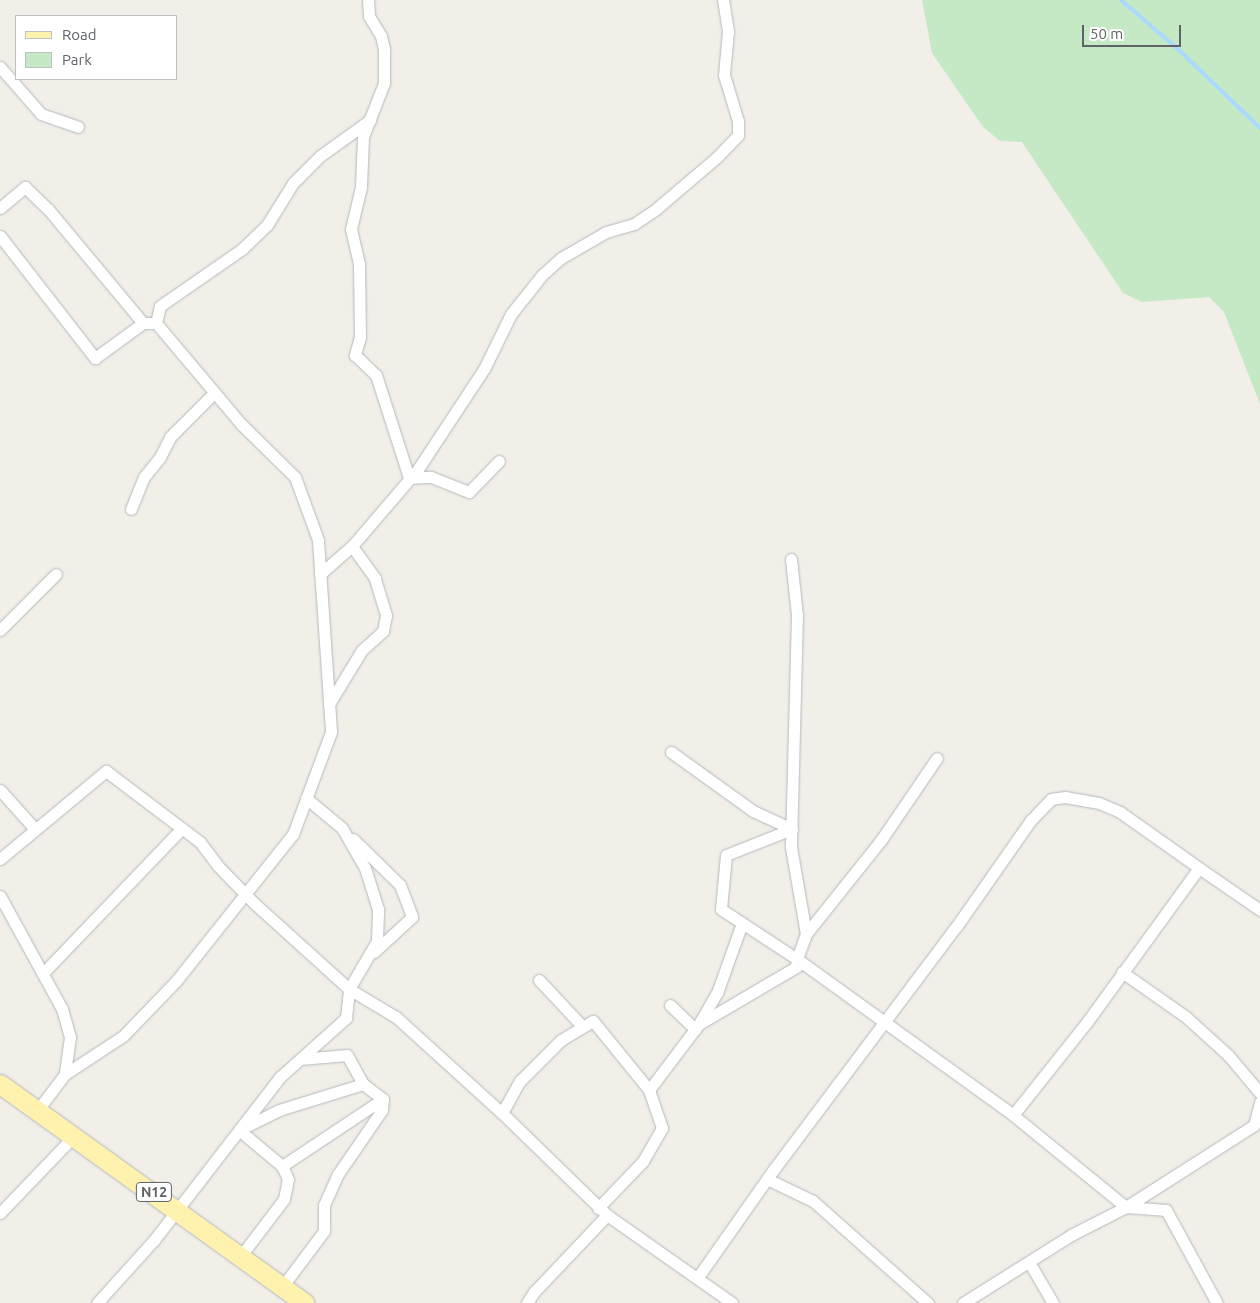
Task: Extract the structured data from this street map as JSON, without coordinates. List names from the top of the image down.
{
  "streets": {
    "main road": ["N12"]
  },
  "legend": ["Road", "Park"],
  "scale_bar": "50 m"
}
